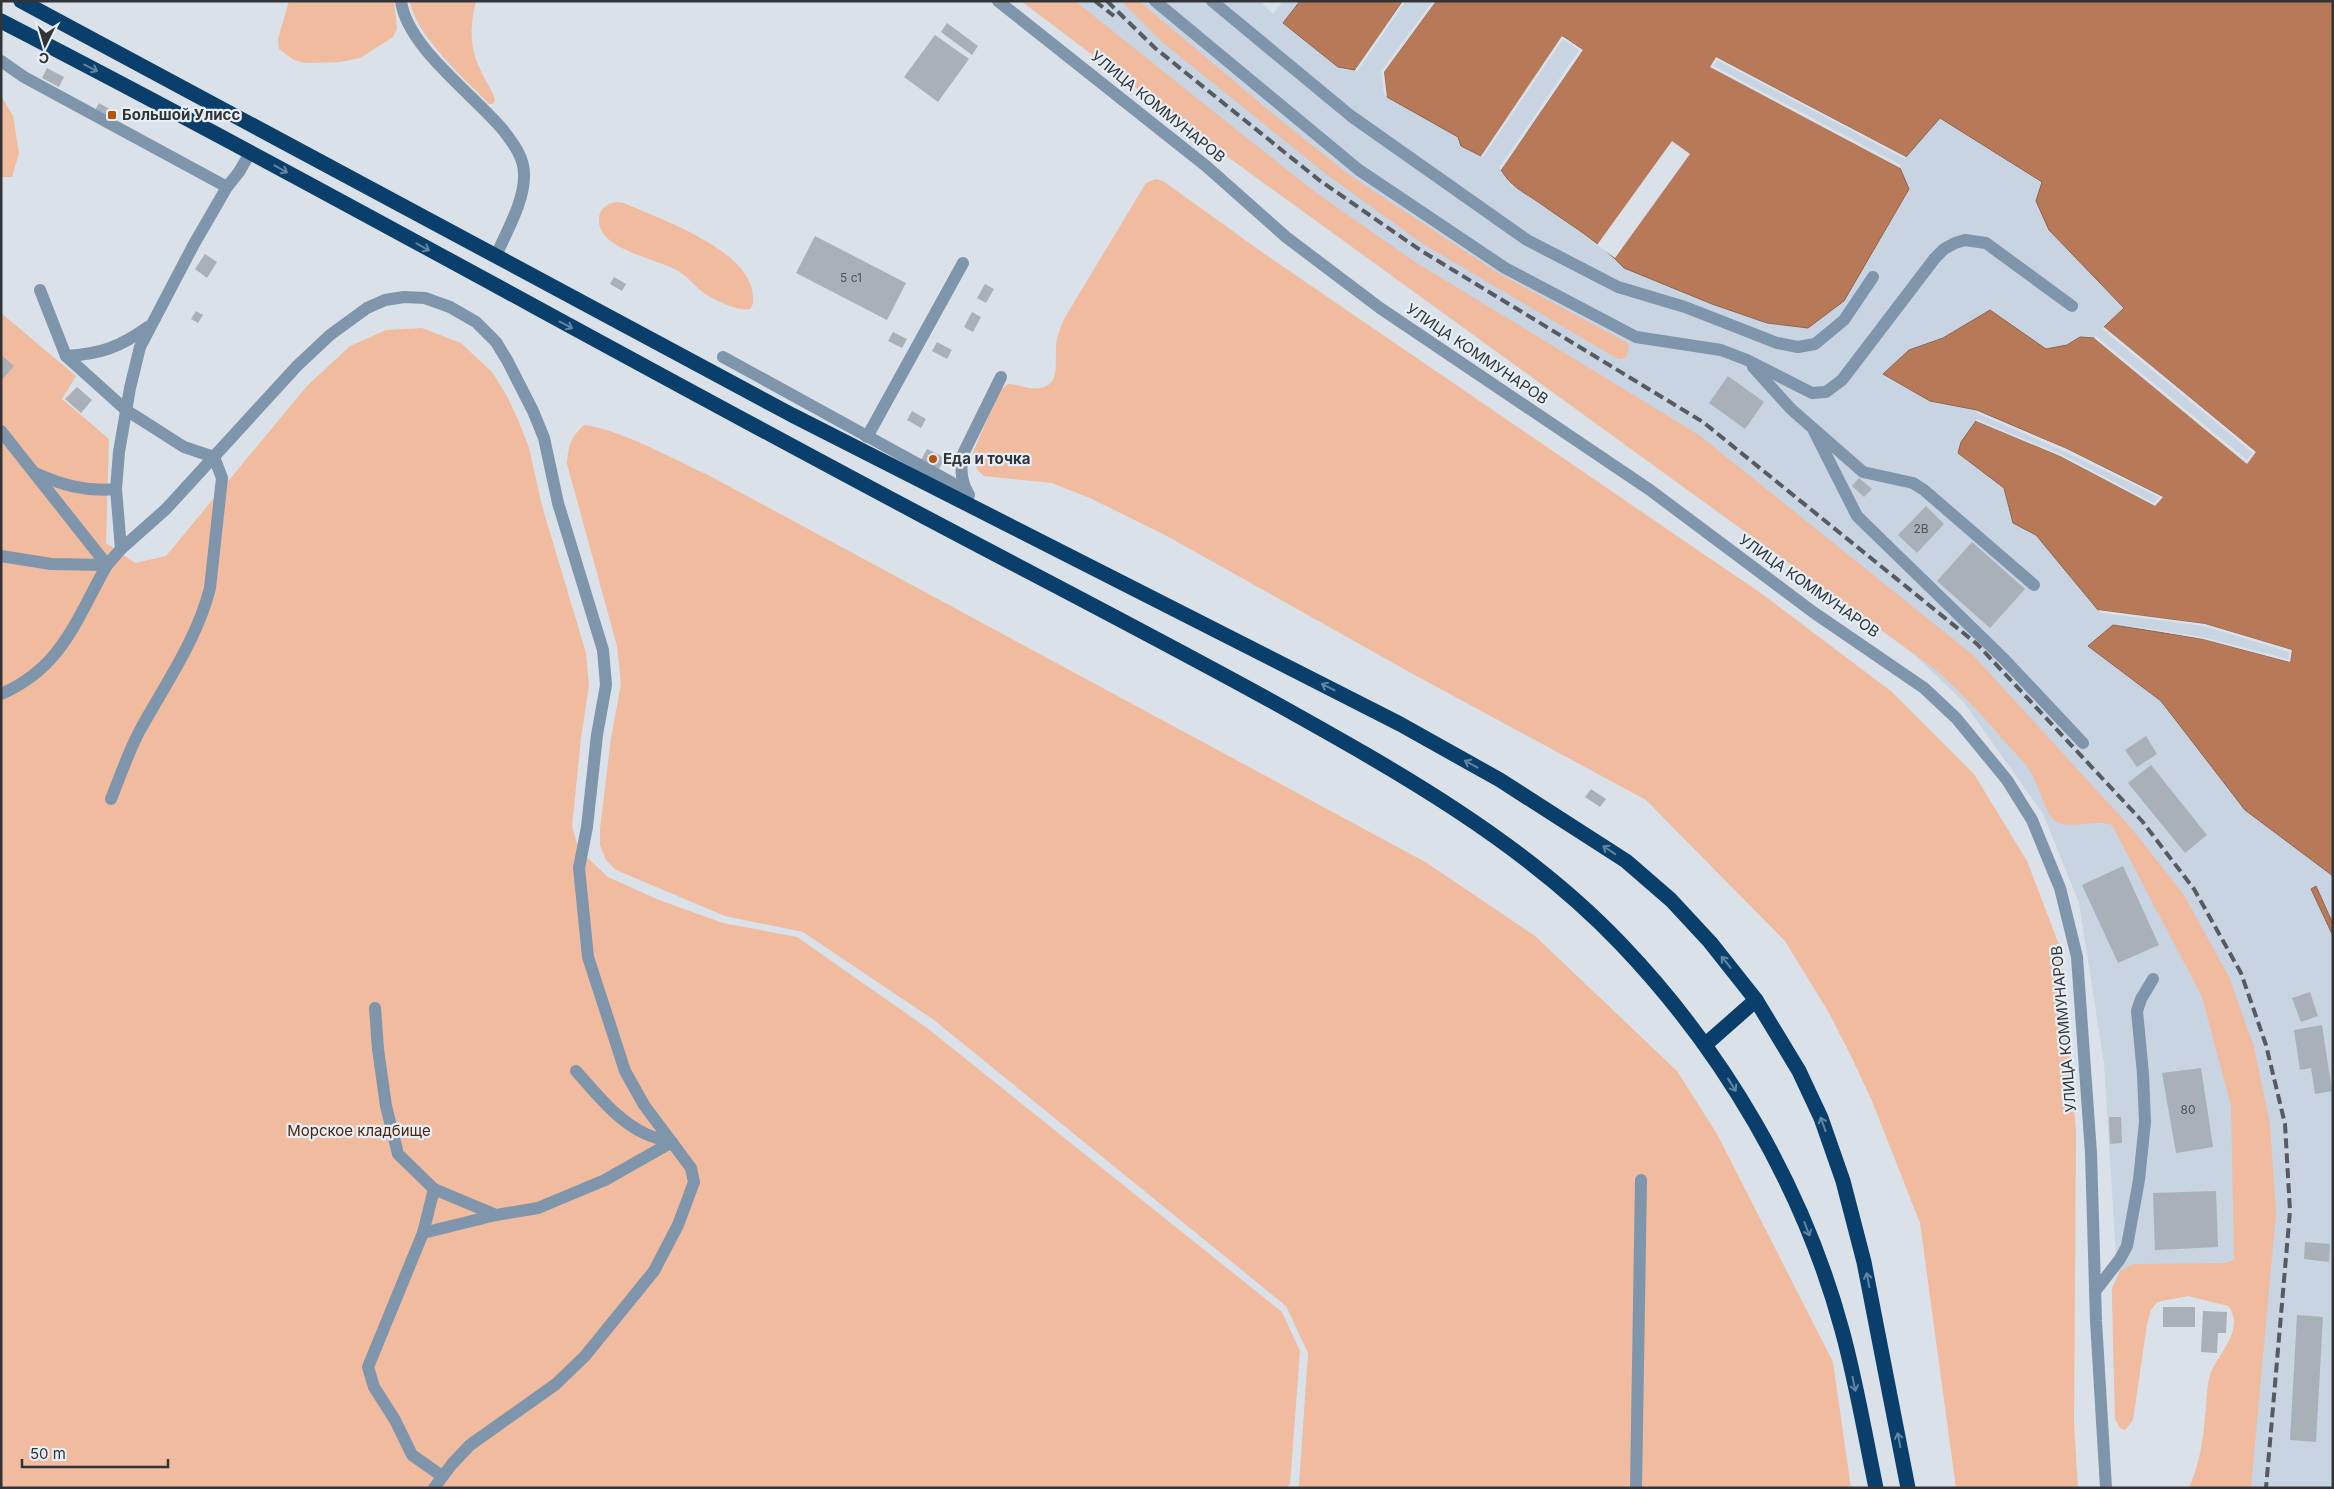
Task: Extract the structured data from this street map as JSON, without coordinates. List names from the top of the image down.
{
  "streets": {
    "street": ["УЛИЦА КОММУНАРОВ"]
  },
  "parks": ["Морское кладбище"],
  "places": {
    "transit": ["Большой Улисс"],
    "other": ["Еда и точка"]
  },
  "house_numbers": ["5 с1", "2В", "80"],
  "scale_bar": "50 m",
  "north": "bottom"
}
